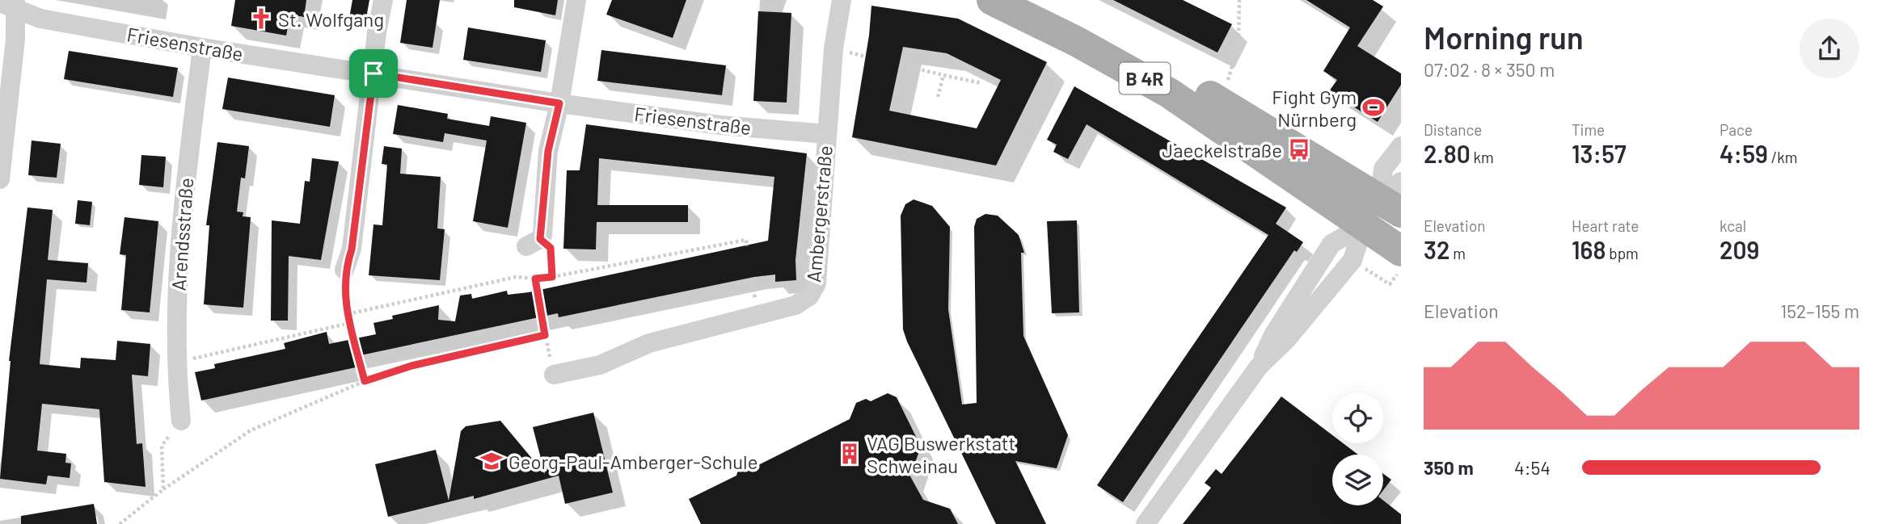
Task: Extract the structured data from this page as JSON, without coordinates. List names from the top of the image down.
{
  "streets": {
    "main road": ["B 4R"],
    "street": ["Friesenstraße", "Ambergerstraße", "Arendsstraße"]
  },
  "crossings": [
    ["Friesenstraße", "Ambergerstraße"],
    ["Friesenstraße", "Arendsstraße"]
  ],
  "places": {
    "church": ["St. Wolfgang"],
    "sports": ["Fight Gym Nürnberg"],
    "bus stop": ["Jaeckelstraße"],
    "building": ["VAG Buswerkstatt Schweinau"],
    "school or university": ["Georg-Paul-Amberger-Schule"]
  },
  "page": {
    "heading": ["Morning run", "07:02 · 8 × 350 m"],
    "stats": [
      ["Distance", "2.80 km"],
      ["Time", "13:57"],
      ["Pace", "4:59 /km"],
      ["Elevation", "32 m"],
      ["Heart rate", "168 bpm"],
      ["kcal", "209"]
    ],
    "chart": ["Elevation", "152–155 m"],
    "list": [
      {
        "name": "350 m",
        "note": "4:54"
      }
    ]
  }
}
